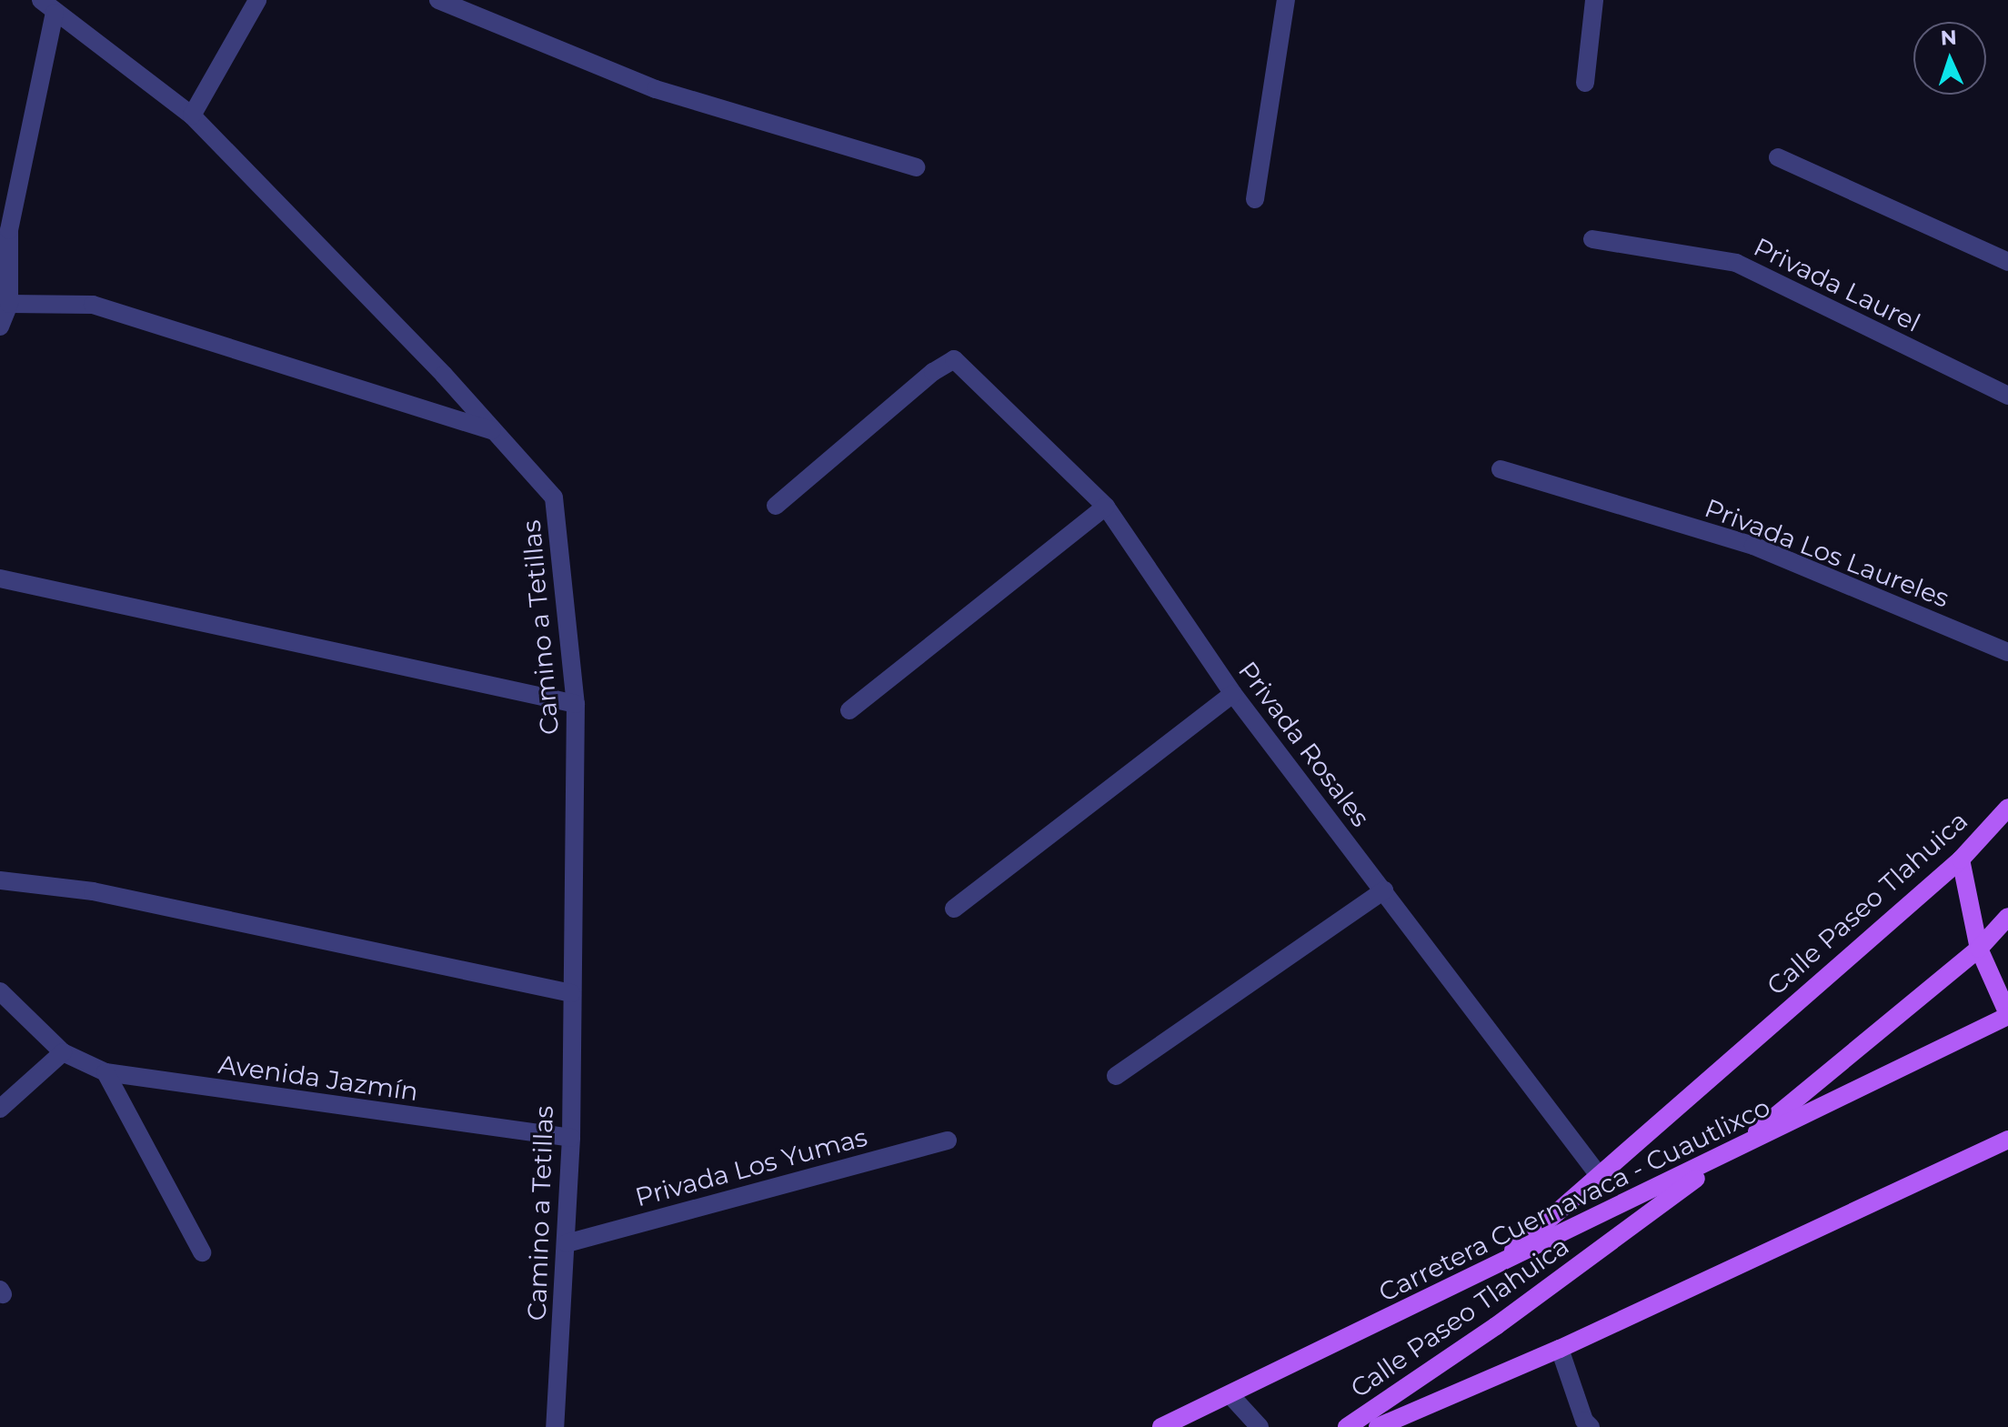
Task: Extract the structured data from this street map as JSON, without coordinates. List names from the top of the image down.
{
  "streets": {
    "main road": ["Calle Paseo Tlahuica", "Carretera Cuernavaca - Cuautlixco"],
    "street": [
      "Privada Laurel",
      "Privada Los Laureles",
      "Camino a Tetillas",
      "Privada Rosales",
      "Avenida Jazmín",
      "Privada Los Yumas"
    ]
  },
  "crossings": [
    ["Camino a Tetillas", "Avenida Jazmín"],
    ["Camino a Tetillas", "Privada Los Yumas"],
    ["Privada Rosales", "Calle Paseo Tlahuica"],
    ["Calle Paseo Tlahuica", "Carretera Cuernavaca - Cuautlixco"]
  ],
  "north": "top"
}
